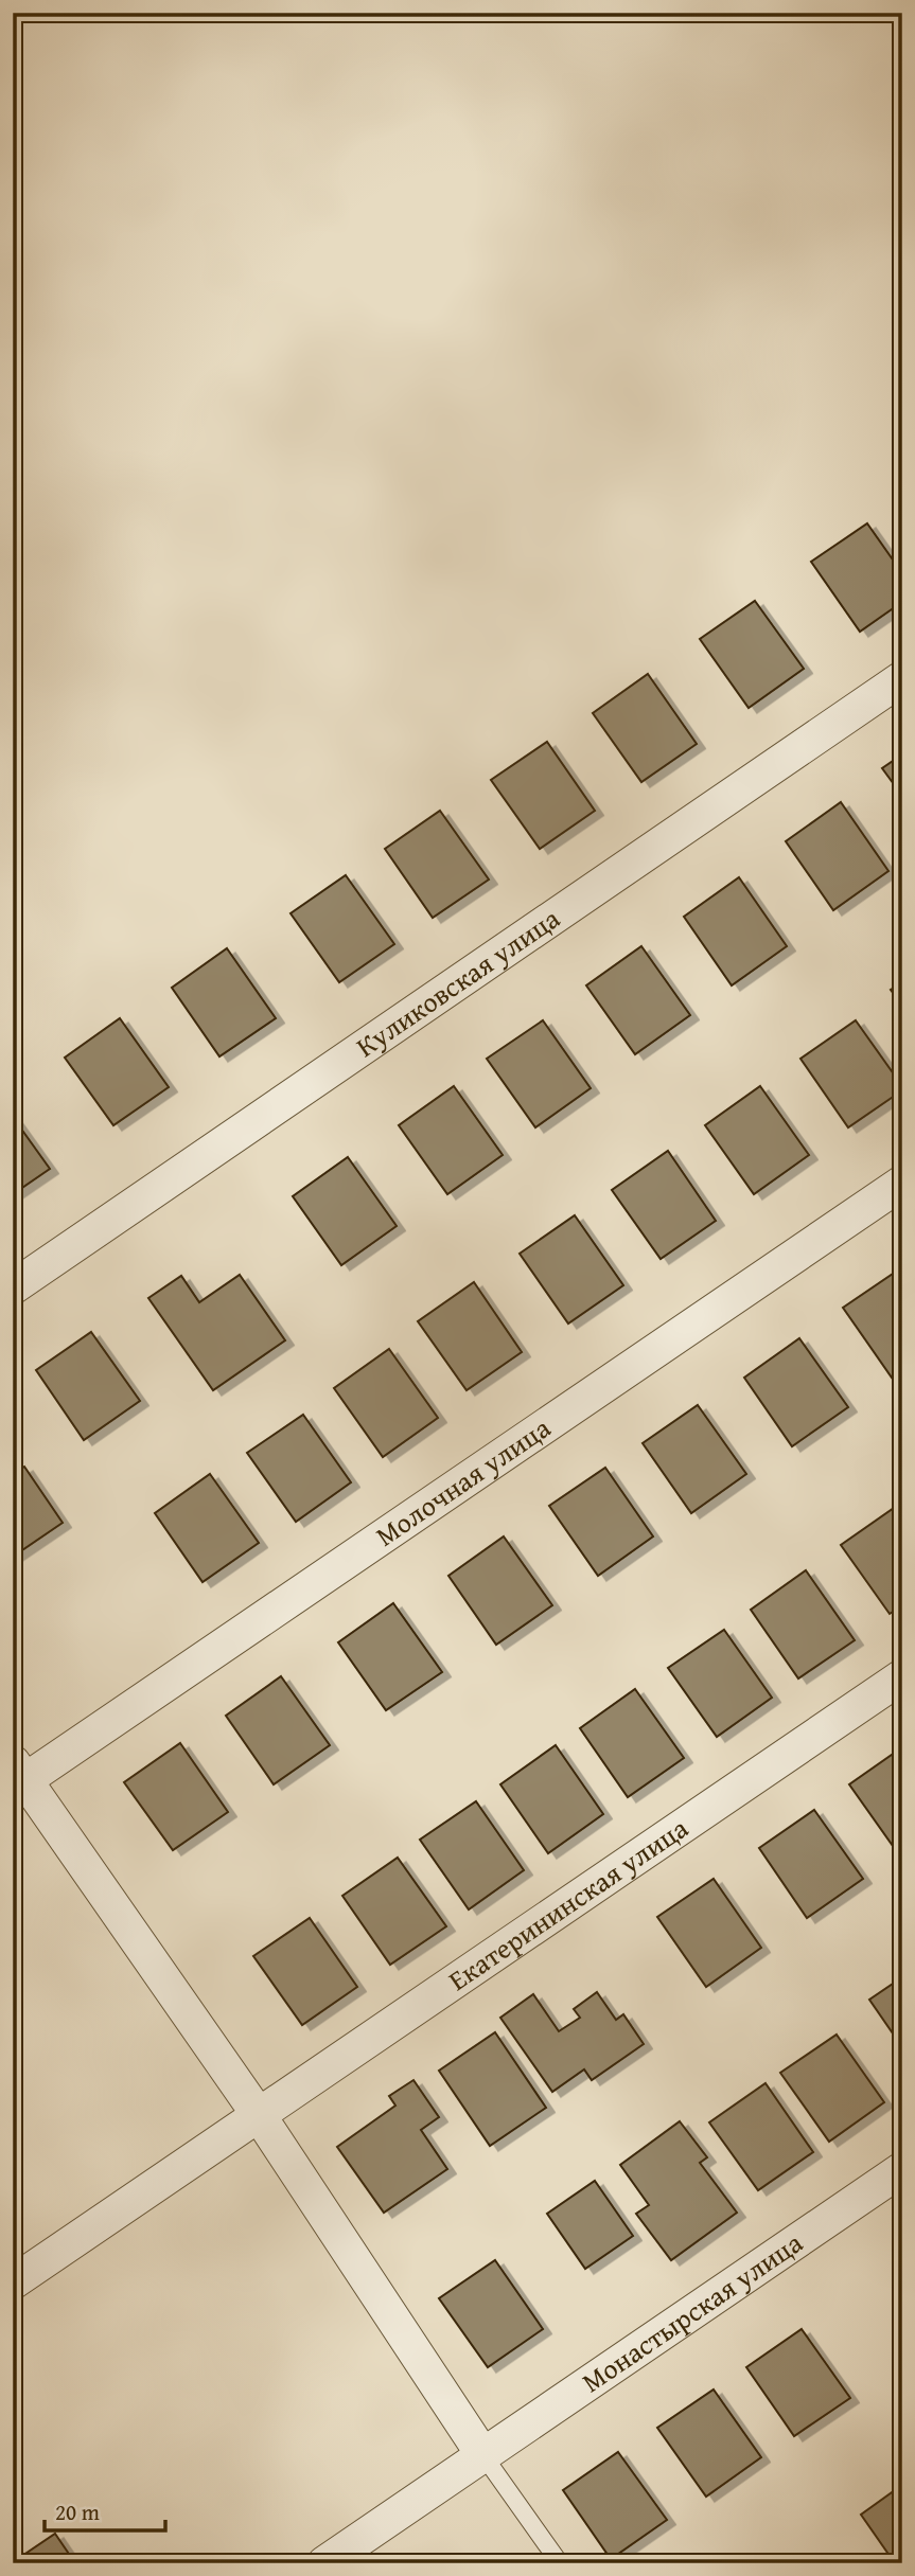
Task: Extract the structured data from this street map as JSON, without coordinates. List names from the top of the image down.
{
  "streets": {
    "street": [
      "Куликовская улица",
      "Молочная улица",
      "Екатерининская улица",
      "Монастырская улица"
    ]
  },
  "scale_bar": "20 m"
}
